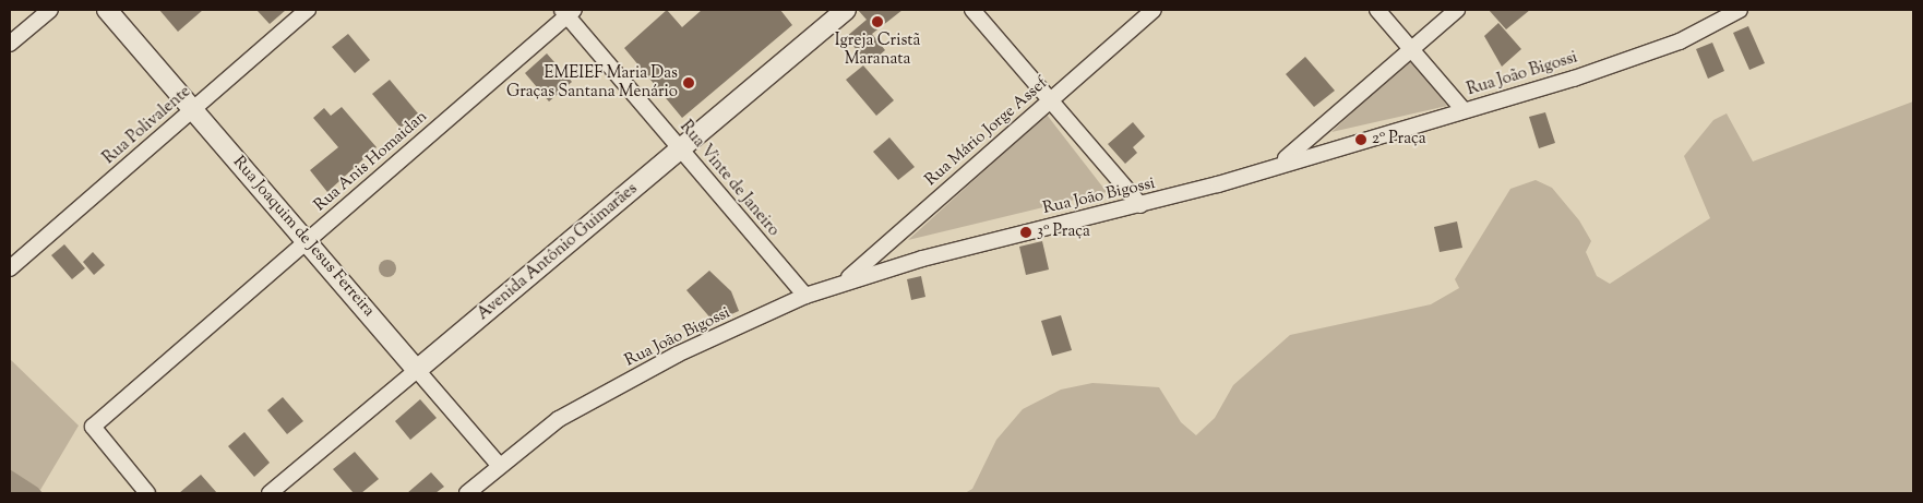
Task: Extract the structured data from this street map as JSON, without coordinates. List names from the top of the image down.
{
  "streets": {
    "street": [
      "Rua João Bigossi",
      "Rua Polivalente",
      "Rua Mário Jorge Assef",
      "Rua Anis Homaidan",
      "Rua Vinte de Janeiro",
      "Rua Joaquim de Jesus Ferreira",
      "Avenida Antônio Guimarães"
    ]
  },
  "crossings": [
    ["Rua João Bigossi", "Rua Mário Jorge Assef"],
    ["Rua João Bigossi", "Rua Vinte de Janeiro"],
    ["Rua João Bigossi", "Rua Joaquim de Jesus Ferreira"],
    ["Rua Polivalente", "Rua Joaquim de Jesus Ferreira"],
    ["Rua Anis Homaidan", "Rua Vinte de Janeiro"],
    ["Rua Anis Homaidan", "Rua Joaquim de Jesus Ferreira"],
    ["Rua Vinte de Janeiro", "Avenida Antônio Guimarães"],
    ["Rua Joaquim de Jesus Ferreira", "Avenida Antônio Guimarães"]
  ],
  "places": [
    "Igreja Cristã Maranata",
    "EMEIEF Maria Das Graças Santana Menário",
    "2º Praça",
    "3º Praça"
  ]
}
